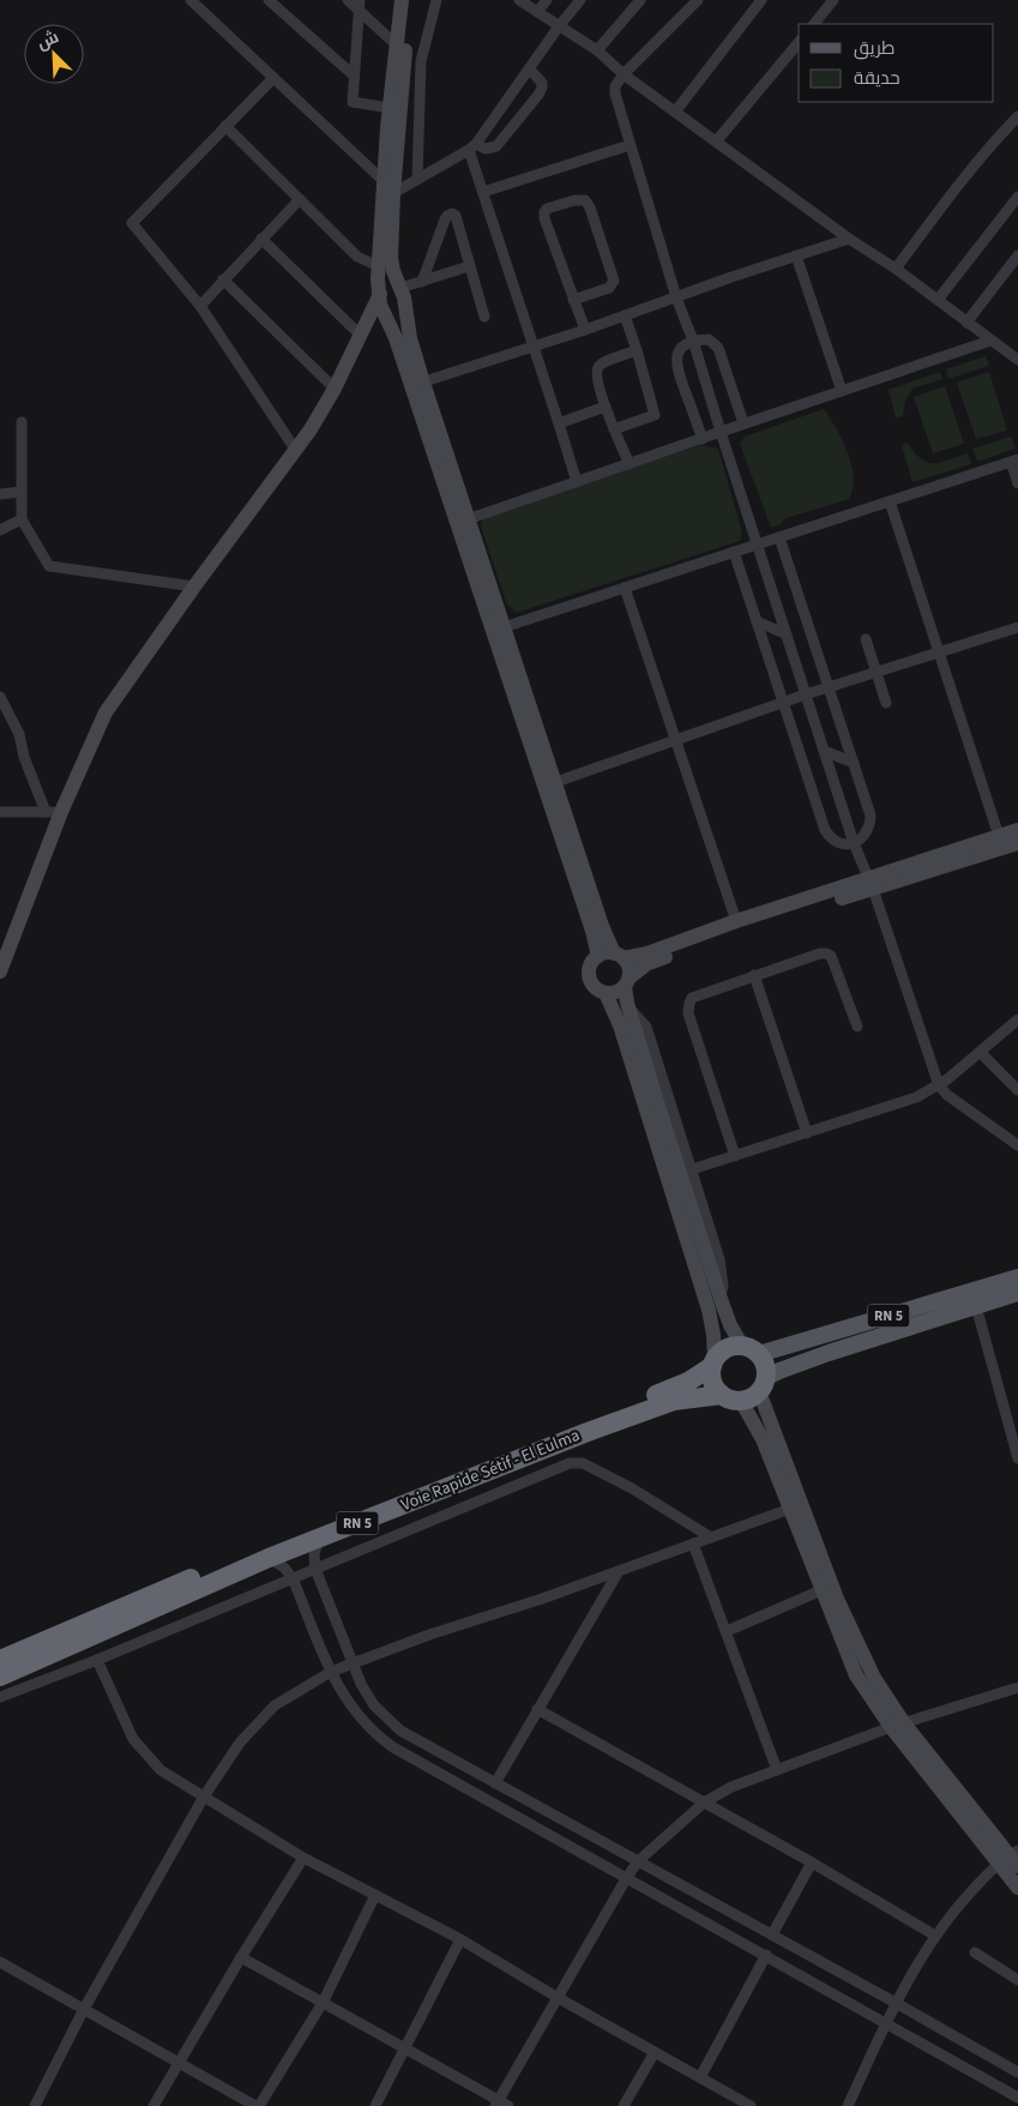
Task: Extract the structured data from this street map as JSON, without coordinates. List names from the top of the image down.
{
  "streets": {
    "highway": ["RN 5", "Voie Rapide Sétif - El Eulma"]
  },
  "crossings": [
    ["RN 5", "Voie Rapide Sétif - El Eulma"]
  ],
  "legend": ["طريق", "حديقة"],
  "north": "top left"
}
